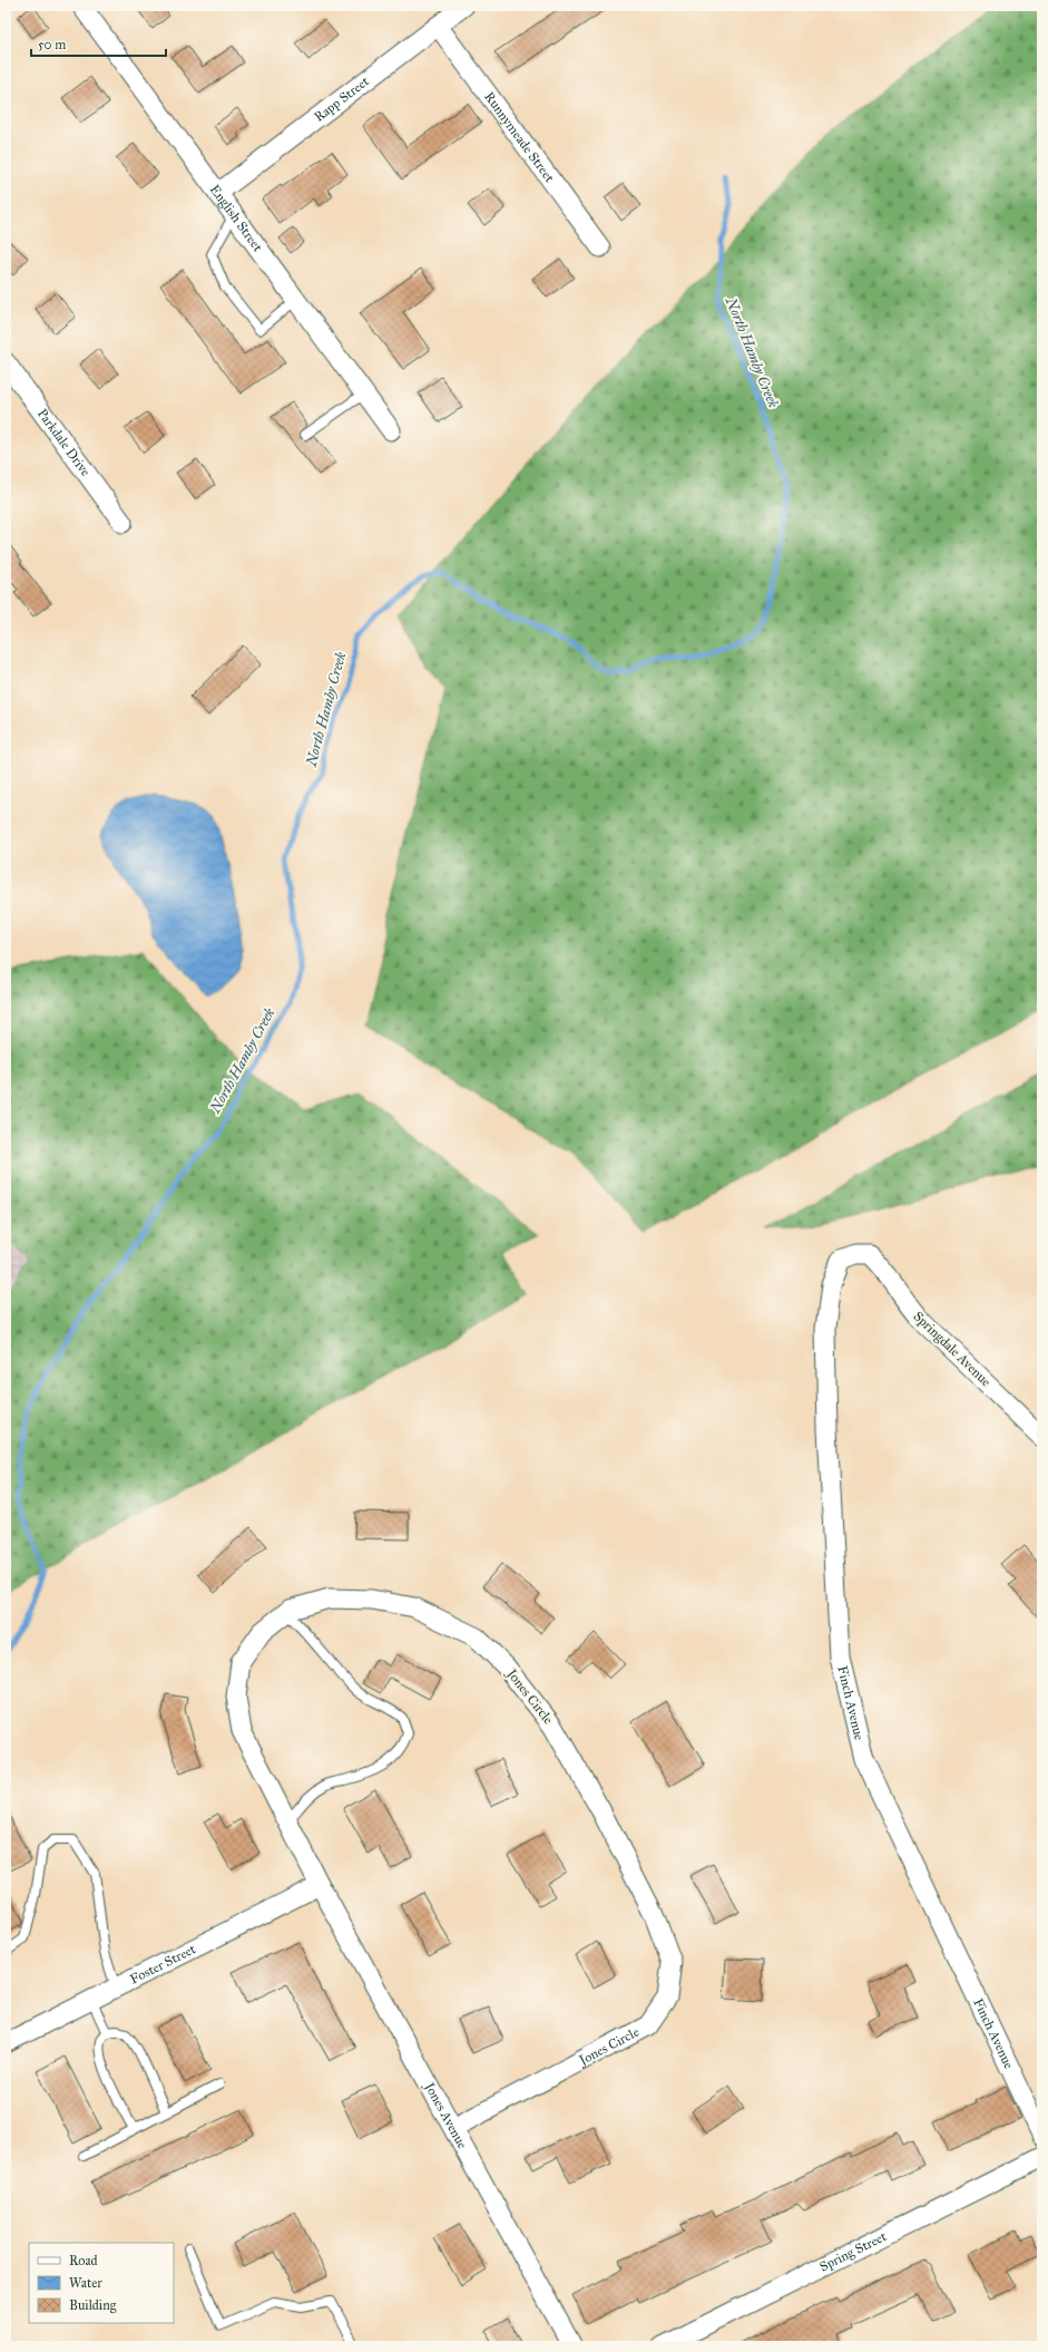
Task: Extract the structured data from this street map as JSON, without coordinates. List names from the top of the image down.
{
  "streets": {
    "street": [
      "Rapp Street",
      "Runnymeade Street",
      "English Street",
      "Parkdale Drive",
      "Springdale Avenue",
      "Jones Circle",
      "Finch Avenue",
      "Foster Street",
      "Jones Avenue",
      "Spring Street"
    ]
  },
  "crossings": [
    ["Rapp Street", "Runnymeade Street"],
    ["Rapp Street", "English Street"],
    ["Springdale Avenue", "Finch Avenue"],
    ["Jones Circle", "Foster Street"],
    ["Jones Circle", "Jones Avenue"],
    ["Foster Street", "Jones Avenue"]
  ],
  "water": ["North Hamby Creek"],
  "legend": ["Road", "Water", "Building"],
  "scale_bar": "50 m"
}
